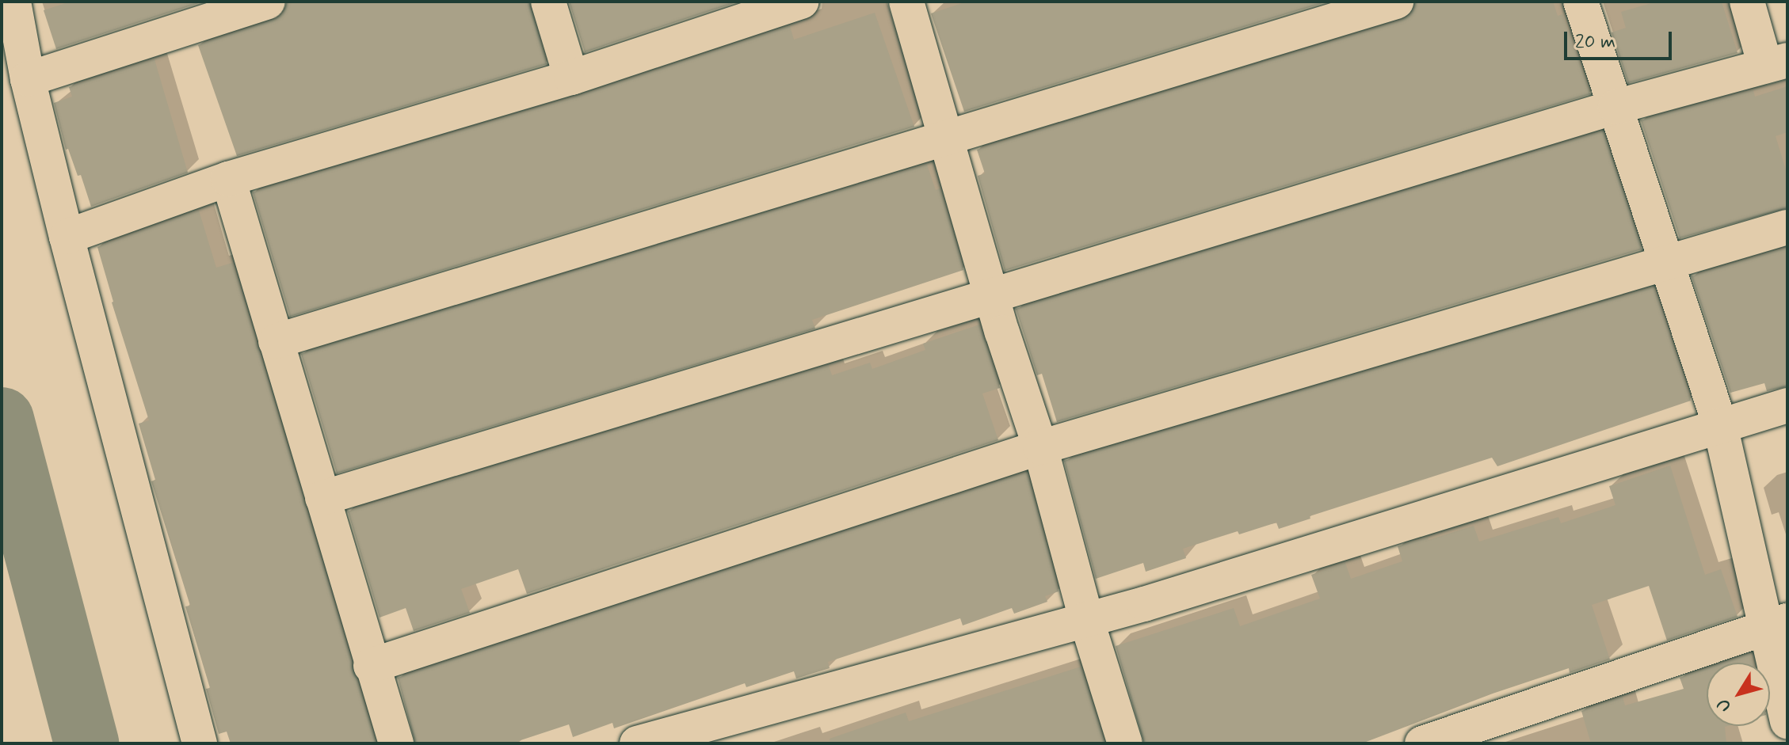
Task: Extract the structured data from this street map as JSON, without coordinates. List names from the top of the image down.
{
  "scale_bar": "20 m",
  "north": "bottom left"
}
